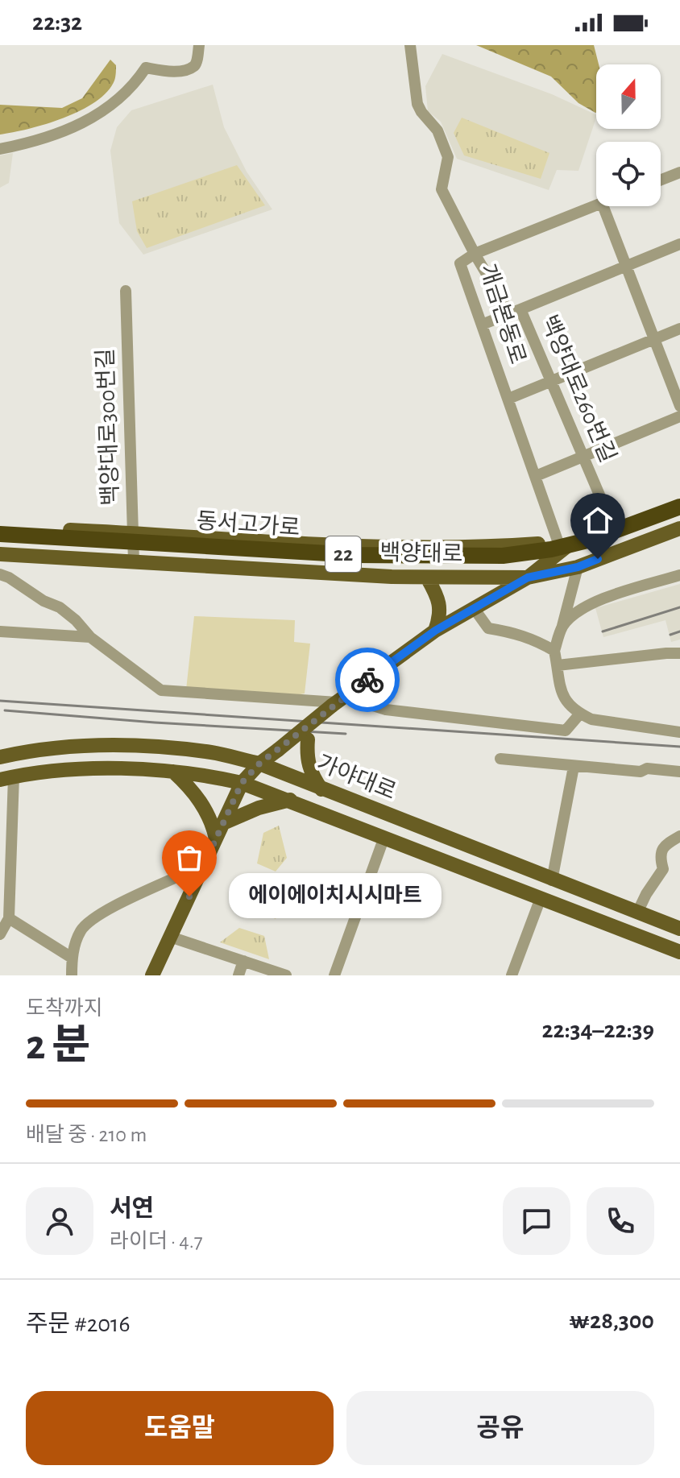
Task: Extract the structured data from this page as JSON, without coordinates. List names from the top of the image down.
{
  "streets": {
    "highway": ["동서고가로", "22"],
    "main road": ["백양대로", "가야대로"],
    "street": ["개금본동로", "백양대로260번길", "백양대로300번길"]
  },
  "crossings": [
    ["개금본동로", "백양대로260번길"],
    ["개금본동로", "백양대로"],
    ["백양대로260번길", "백양대로"],
    ["백양대로300번길", "백양대로"]
  ],
  "places": ["에이에이치시시마트"],
  "north": "top",
  "page": {
    "status": "22:32",
    "bubble": "에이에이치시시마트",
    "heading": ["2 분", "도착까지", "22:34–22:39"],
    "panel": [
      "서연",
      "라이더 · 4.7",
      "주문 #2016",
      "₩28,300"
    ],
    "bar": "배달 중 · 210 m",
    "buttons": ["도움말", "공유"]
  }
}
